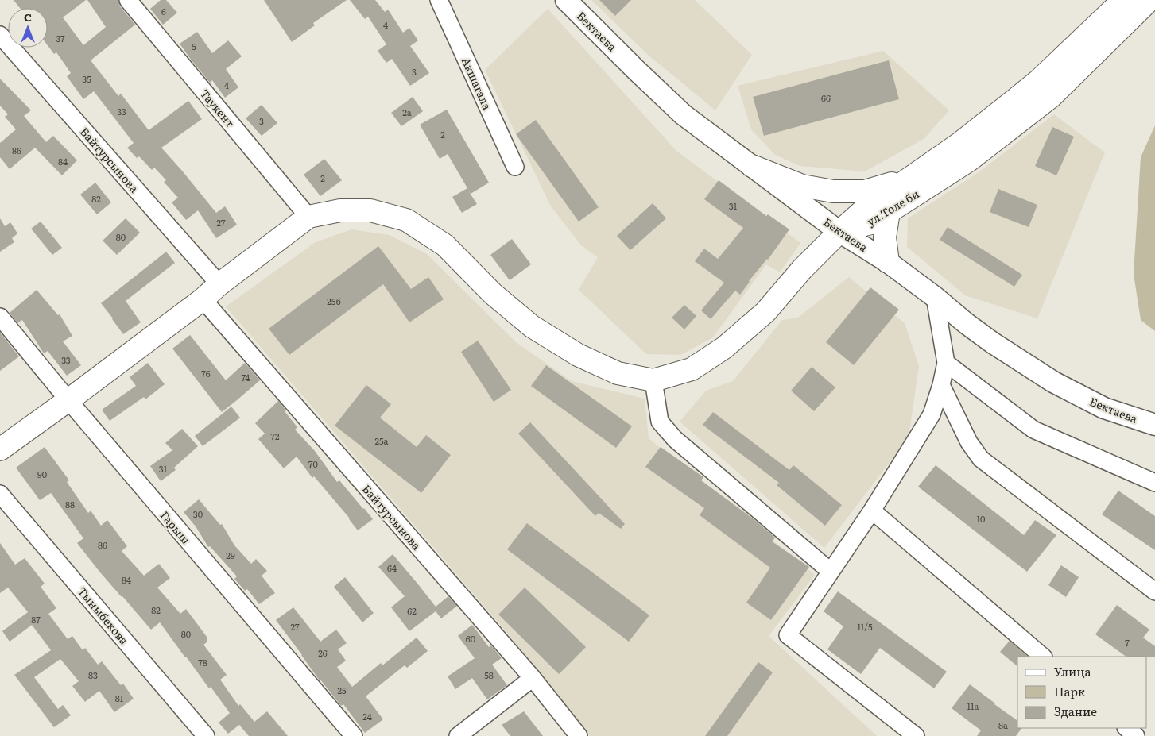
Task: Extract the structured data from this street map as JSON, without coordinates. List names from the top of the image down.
{
  "streets": {
    "main road": ["ул.Толе би"],
    "street": [
      "Бектаева",
      "Акшагала",
      "Таукент",
      "Байтурсынова",
      "Гарыш",
      "Тыныбекова"
    ]
  },
  "crossings": [
    ["Бектаева", "ул.Толе би"]
  ],
  "house_numbers": [
    "6",
    "4",
    "37",
    "5",
    "3",
    "35",
    "4",
    "66",
    "33",
    "2а",
    "3",
    "2",
    "86",
    "84",
    "2",
    "82",
    "31",
    "27",
    "80",
    "25б",
    "33",
    "76",
    "74",
    "72",
    "25а",
    "70",
    "31",
    "90",
    "88",
    "30",
    "10",
    "86",
    "29",
    "64",
    "84",
    "82",
    "62",
    "87",
    "27",
    "11/5",
    "80",
    "60",
    "7",
    "26",
    "78",
    "83",
    "58",
    "25",
    "81",
    "11а",
    "24",
    "8а"
  ],
  "legend": ["Улица", "Парк", "Здание"],
  "north": "top"
}
